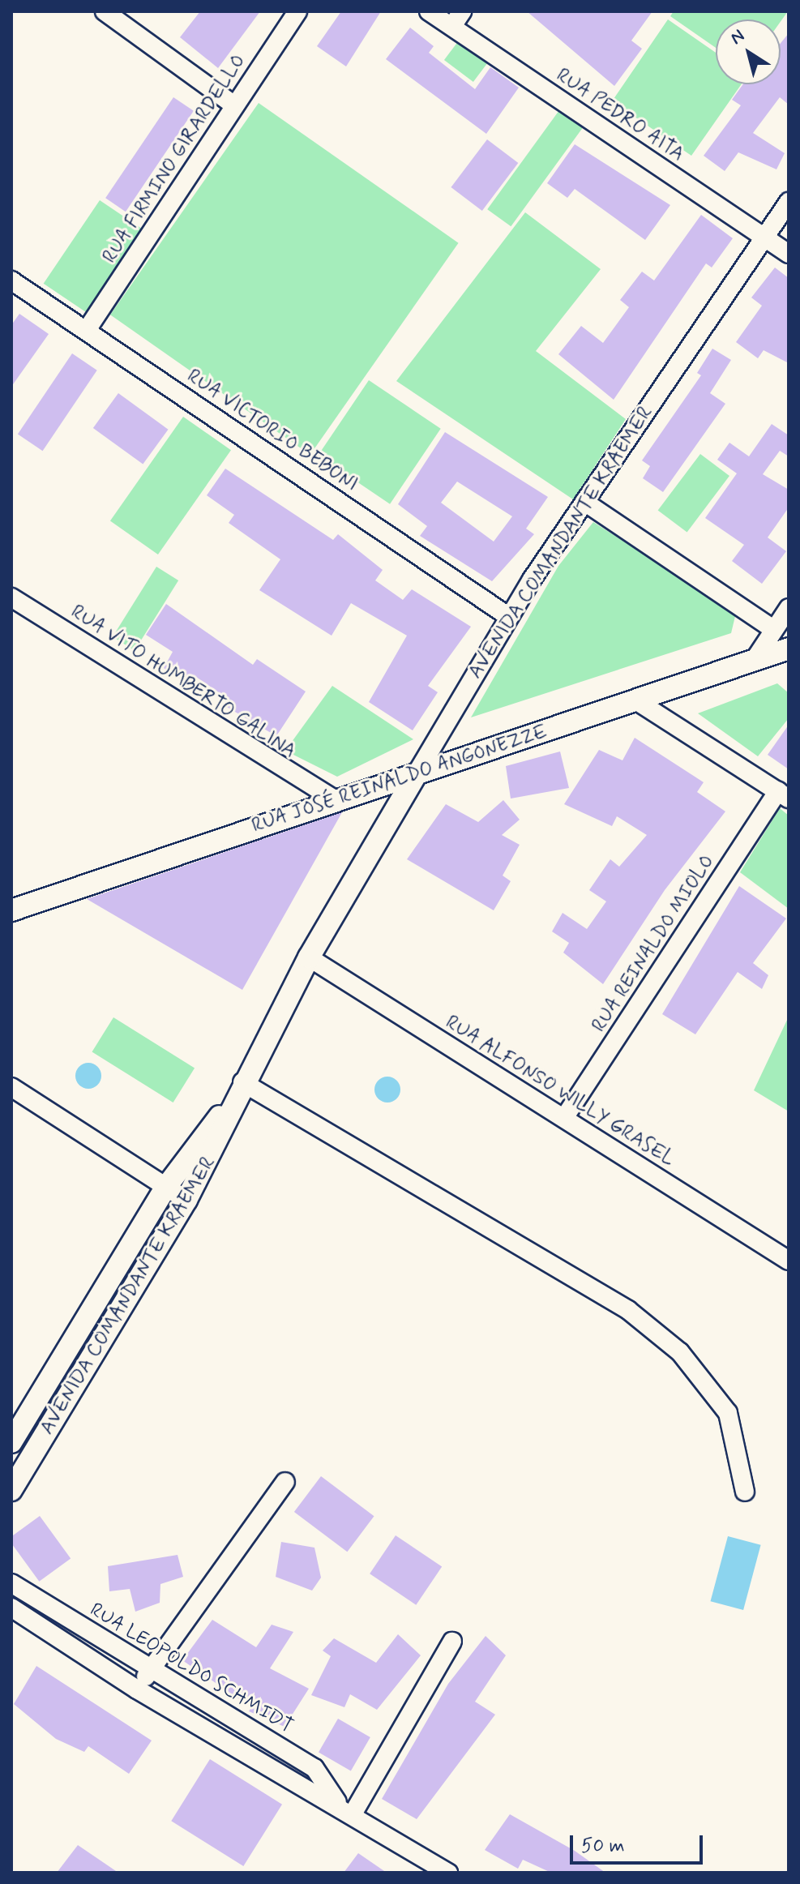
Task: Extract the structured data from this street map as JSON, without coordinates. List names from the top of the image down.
{
  "streets": {
    "main road": ["AVENIDA COMANDANTE KRAEMER", "RUA JOSÉ REINALDO ANGONEZZE"],
    "street": [
      "RUA PEDRO AITA",
      "RUA FIRMINO GIRARDELLO",
      "RUA VICTORIO BEBONI",
      "RUA VITO HUMBERTO GALINA",
      "RUA REINALDO MIOLO",
      "RUA ALFONSO WILLY GRASEL",
      "RUA LEOPOLDO SCHMIDT"
    ]
  },
  "crossings": [
    ["RUA PEDRO AITA", "AVENIDA COMANDANTE KRAEMER"],
    ["RUA FIRMINO GIRARDELLO", "RUA VICTORIO BEBONI"],
    ["RUA VICTORIO BEBONI", "AVENIDA COMANDANTE KRAEMER"],
    ["AVENIDA COMANDANTE KRAEMER", "RUA JOSÉ REINALDO ANGONEZZE"],
    ["AVENIDA COMANDANTE KRAEMER", "RUA ALFONSO WILLY GRASEL"],
    ["RUA VITO HUMBERTO GALINA", "RUA JOSÉ REINALDO ANGONEZZE"],
    ["RUA REINALDO MIOLO", "RUA ALFONSO WILLY GRASEL"]
  ],
  "scale_bar": "50 m",
  "north": "top left"
}
